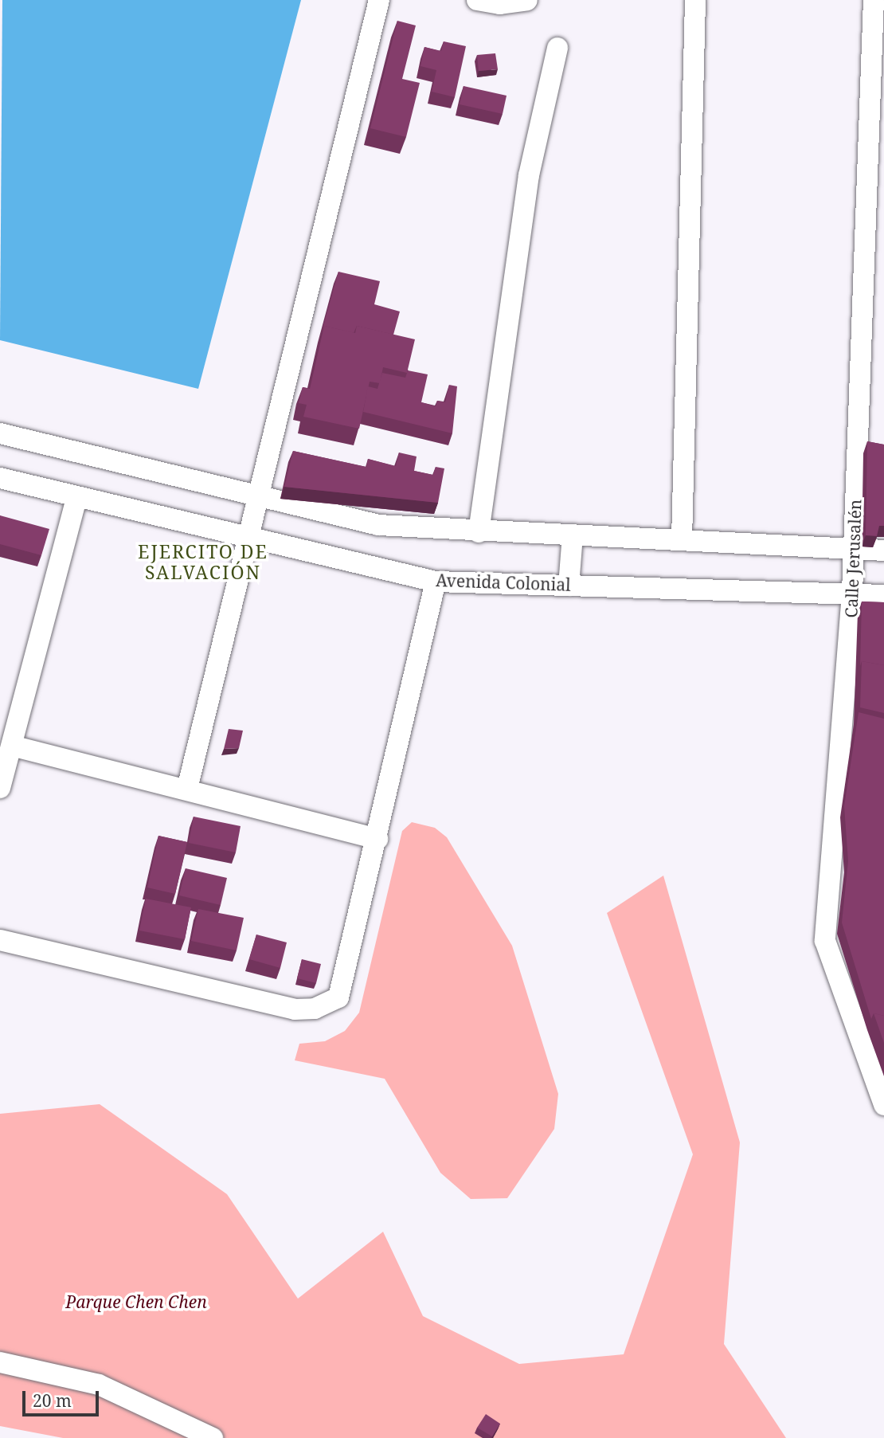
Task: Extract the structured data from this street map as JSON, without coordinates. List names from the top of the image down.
{
  "streets": {
    "street": ["Calle Jerusalén", "Avenida Colonial"]
  },
  "crossings": [
    ["Calle Jerusalén", "Avenida Colonial"]
  ],
  "districts": ["EJERCITO DE SALVACIÓN"],
  "parks": ["Parque Chen Chen"],
  "scale_bar": "20 m"
}
